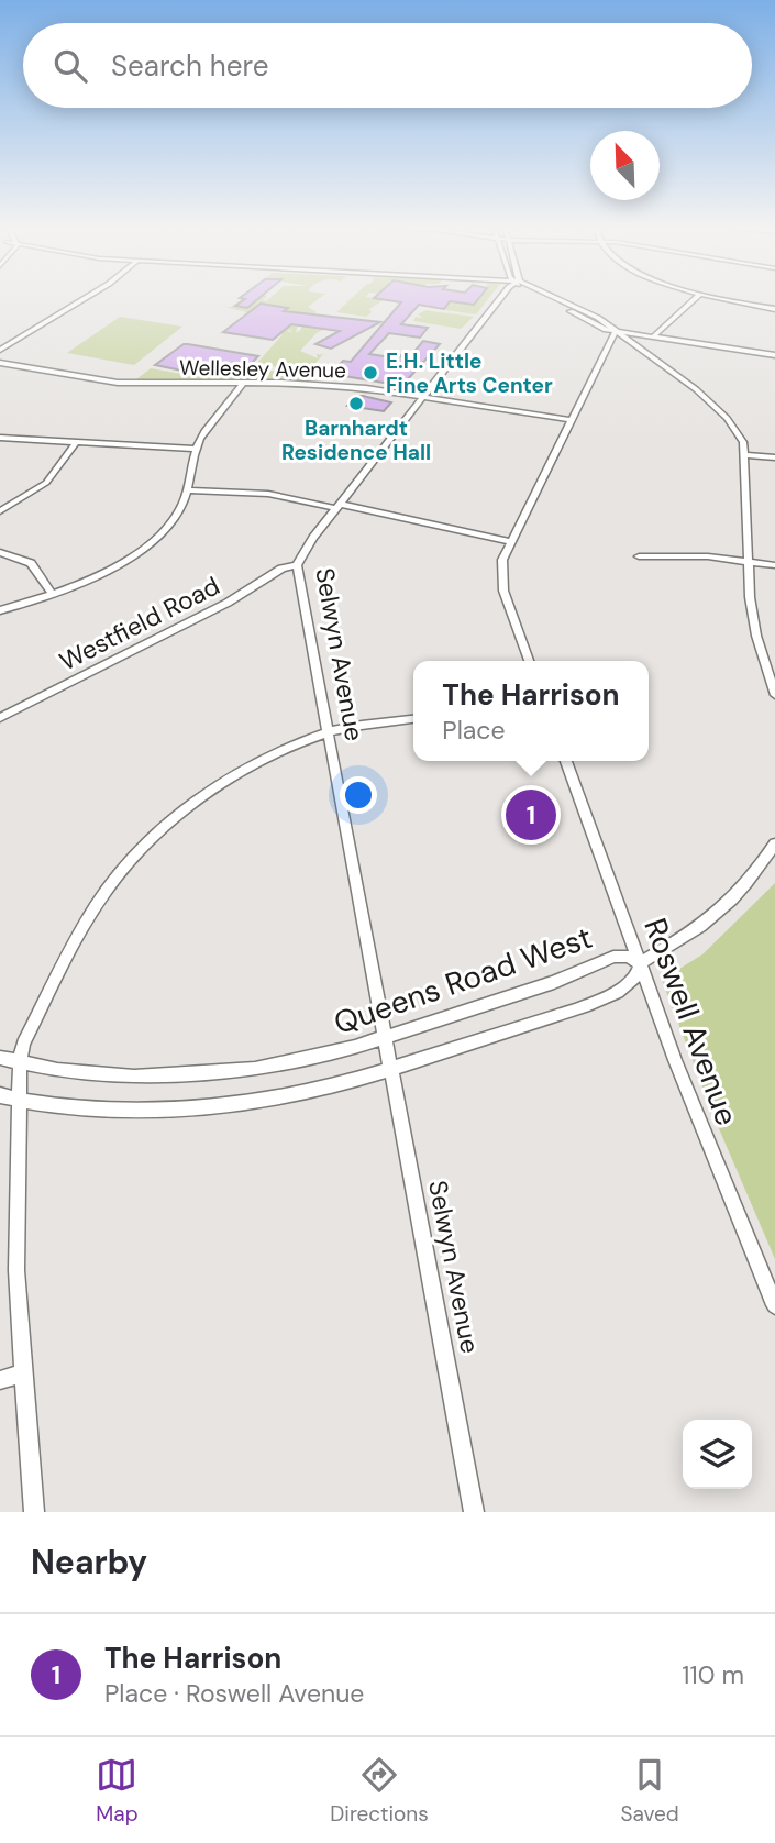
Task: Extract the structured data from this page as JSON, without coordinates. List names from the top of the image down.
{
  "streets": {
    "street": [
      "Wellesley Avenue",
      "Westfield Road",
      "Selwyn Avenue",
      "Queens Road West",
      "Roswell Avenue"
    ]
  },
  "crossings": [
    ["Wellesley Avenue", "Selwyn Avenue"],
    ["Westfield Road", "Selwyn Avenue"],
    ["Selwyn Avenue", "Queens Road West"],
    ["Queens Road West", "Roswell Avenue"]
  ],
  "places": ["E.H. Little Fine Arts Center", "Barnhardt Residence Hall"],
  "north": "top left",
  "page": {
    "search": "Search here",
    "popup": ["The Harrison", "Place"],
    "pins": "1",
    "heading": "Nearby",
    "list": [
      {
        "mark": "1",
        "name": "The Harrison",
        "note": "Place · Roswell Avenue",
        "value": "110 m"
      }
    ],
    "nav": ["Map", "Directions", "Saved"]
  }
}
